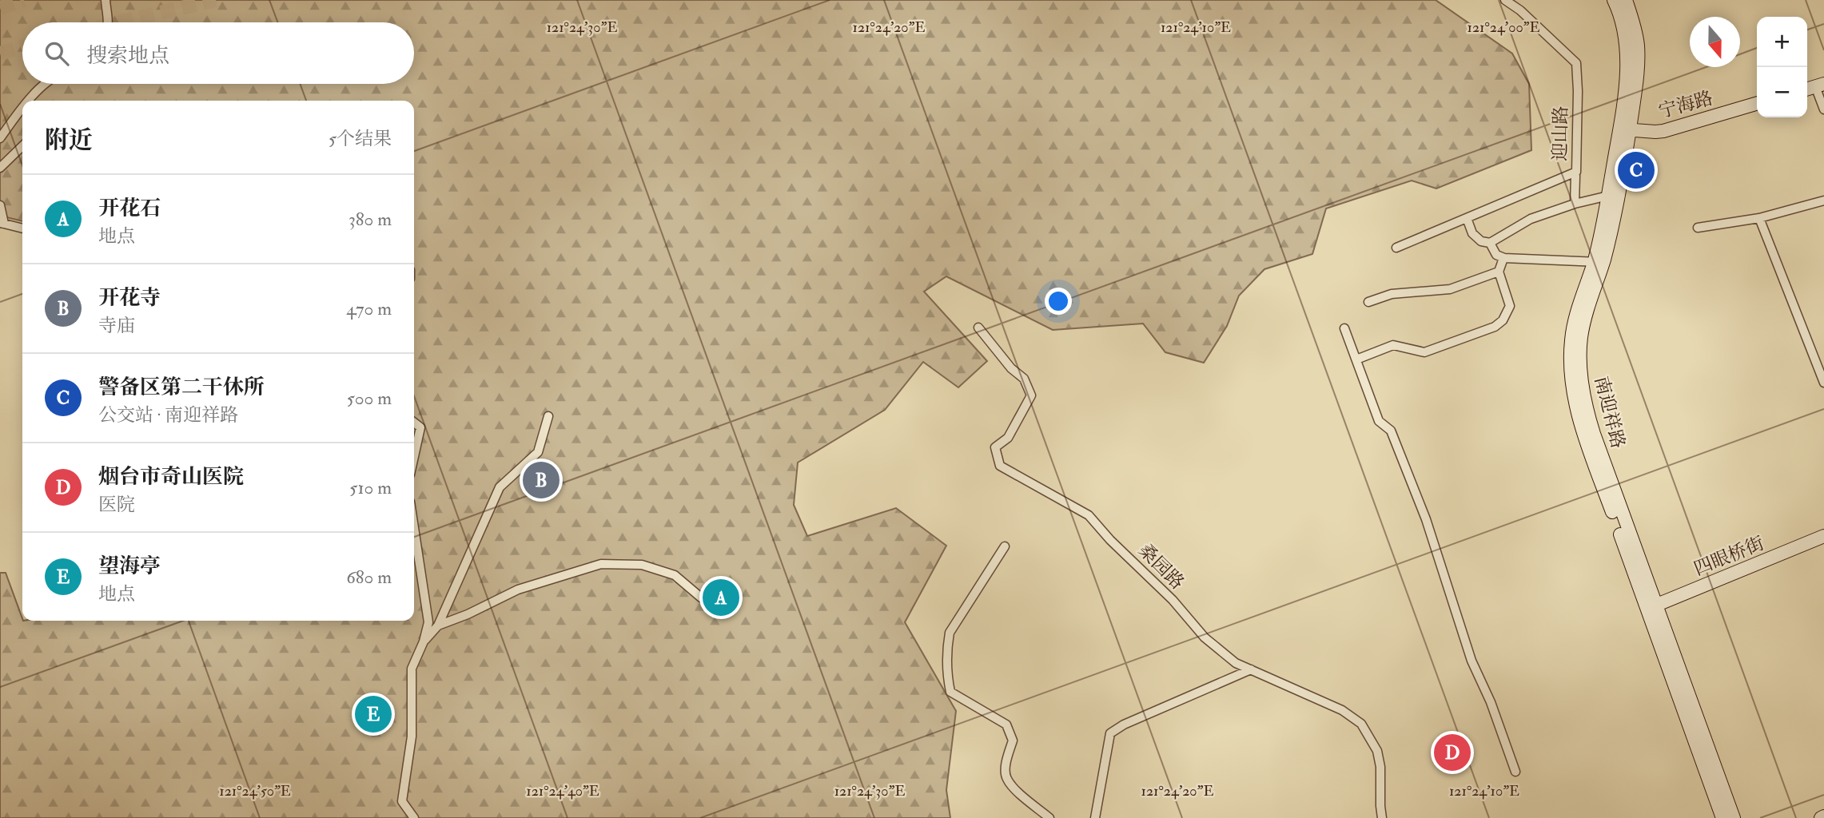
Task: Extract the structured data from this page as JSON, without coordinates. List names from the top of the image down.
{
  "streets": {
    "main road": ["宁海路", "南迎祥路", "四眼桥街"],
    "street": ["迎山路", "桑园路"]
  },
  "crossings": [
    ["宁海路", "南迎祥路"],
    ["南迎祥路", "四眼桥街"]
  ],
  "north": "bottom",
  "page": {
    "map_buttons": ["+", "−"],
    "search": "搜索地点",
    "heading": ["附近", "5个结果"],
    "pins": [
      "C",
      "B",
      "A",
      "E",
      "D"
    ],
    "list": [
      {
        "mark": "A",
        "name": "开花石",
        "note": "地点",
        "value": "380 m"
      },
      {
        "mark": "B",
        "name": "开花寺",
        "note": "寺庙",
        "value": "470 m"
      },
      {
        "mark": "C",
        "name": "警备区第二干休所",
        "note": "公交站 · 南迎祥路",
        "value": "500 m"
      },
      {
        "mark": "D",
        "name": "烟台市奇山医院",
        "note": "医院",
        "value": "510 m"
      },
      {
        "mark": "E",
        "name": "望海亭",
        "note": "地点",
        "value": "680 m"
      }
    ]
  },
  "coordinates": [
    "121°24'30\"E",
    "121°24'20\"E",
    "121°24'10\"E",
    "121°24'00\"E",
    "121°24'50\"E",
    "121°24'40\"E"
  ]
}
